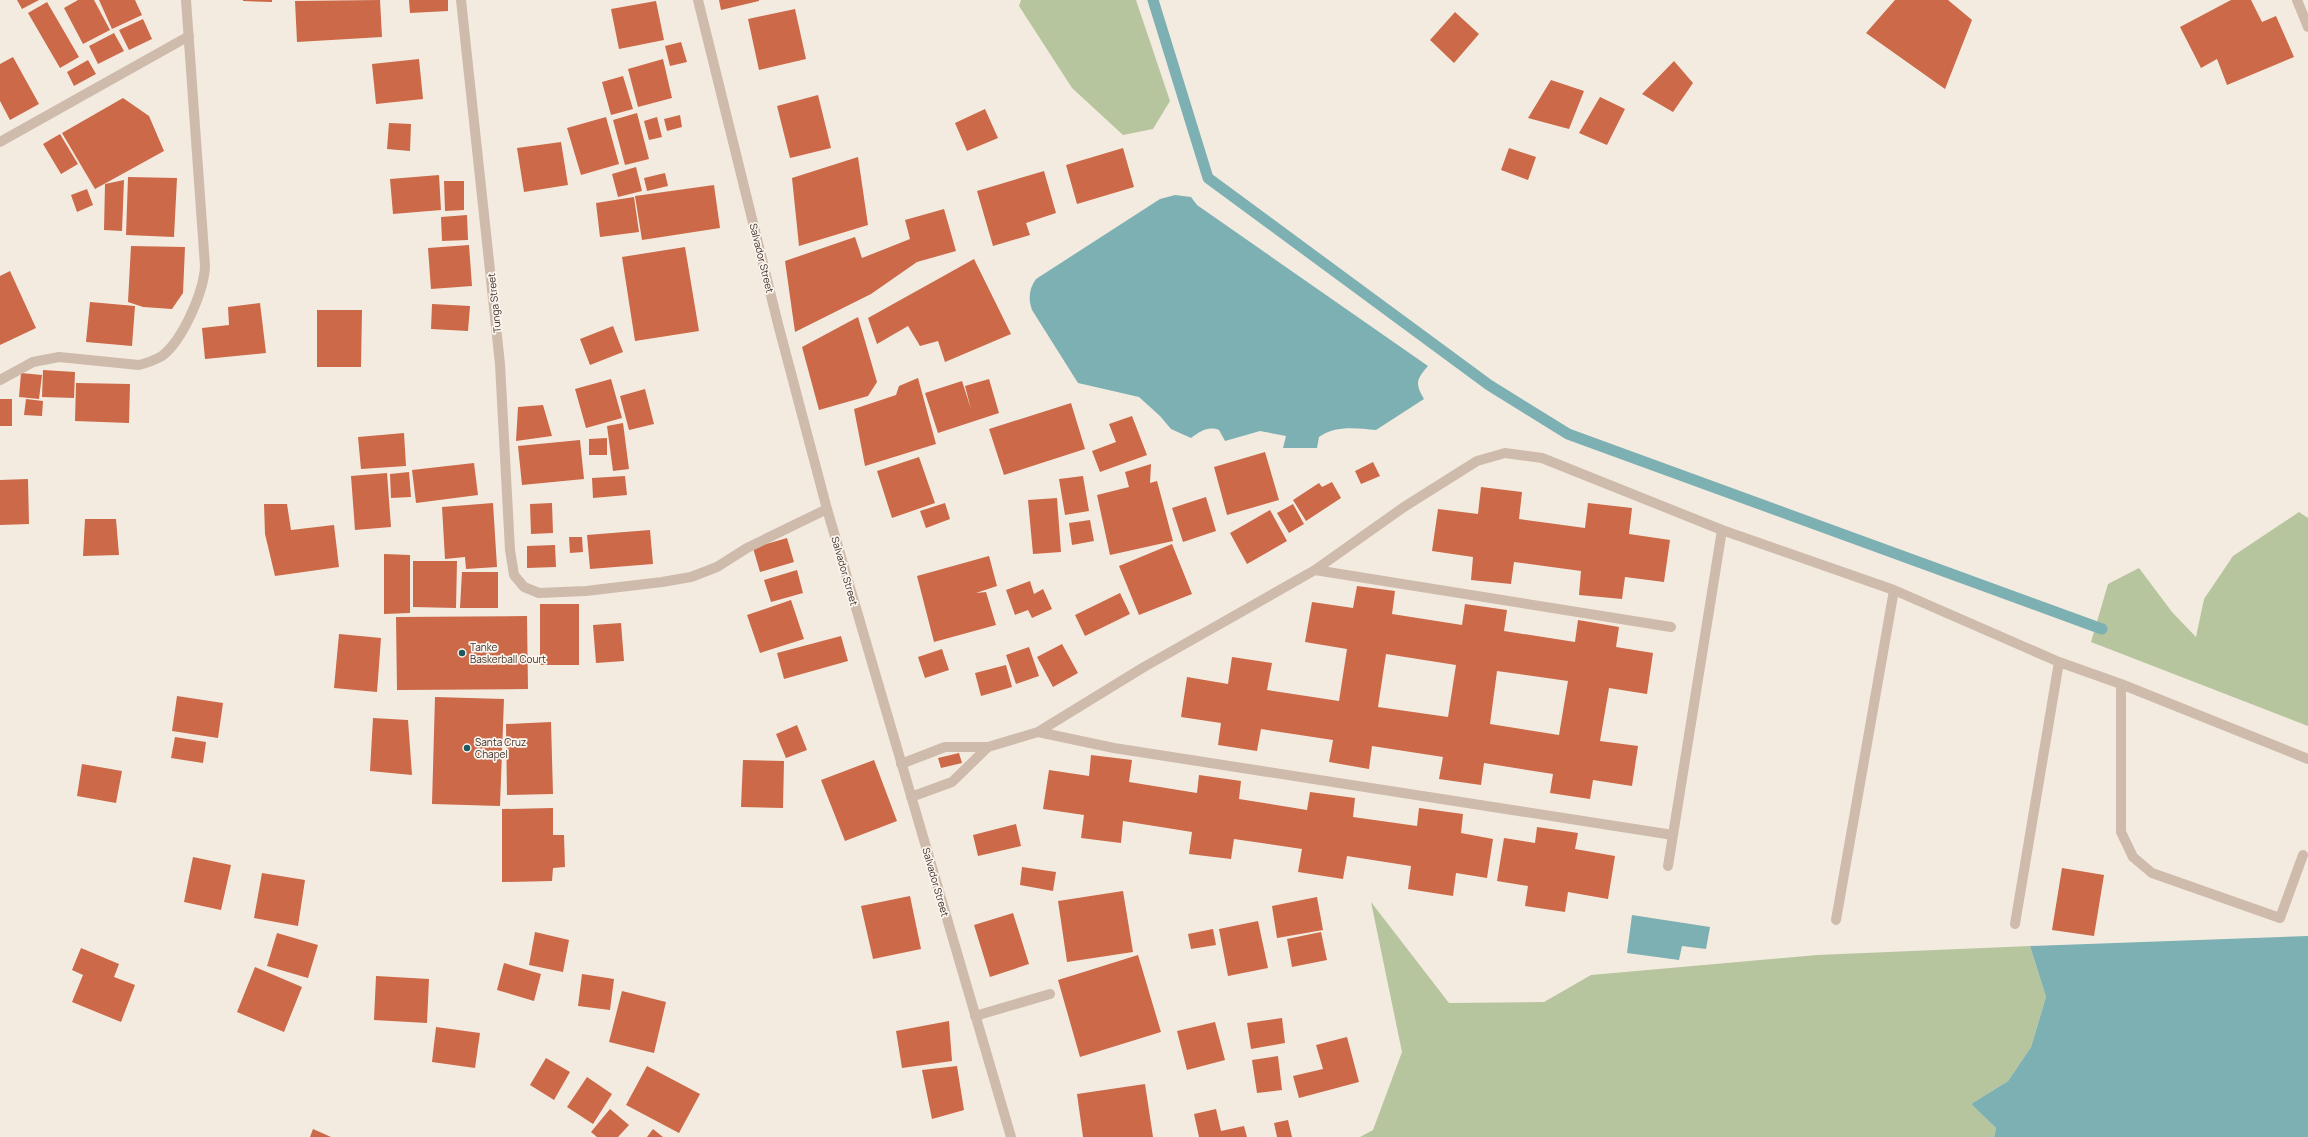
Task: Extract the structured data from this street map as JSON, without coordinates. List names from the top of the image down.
{
  "streets": {
    "street": ["Salvador Street", "Tunga Street"]
  },
  "crossings": [
    ["Salvador Street", "Tunga Street"]
  ],
  "places": ["Tanke Baskerball Court", "Santa Cruz Chapel"]
}
